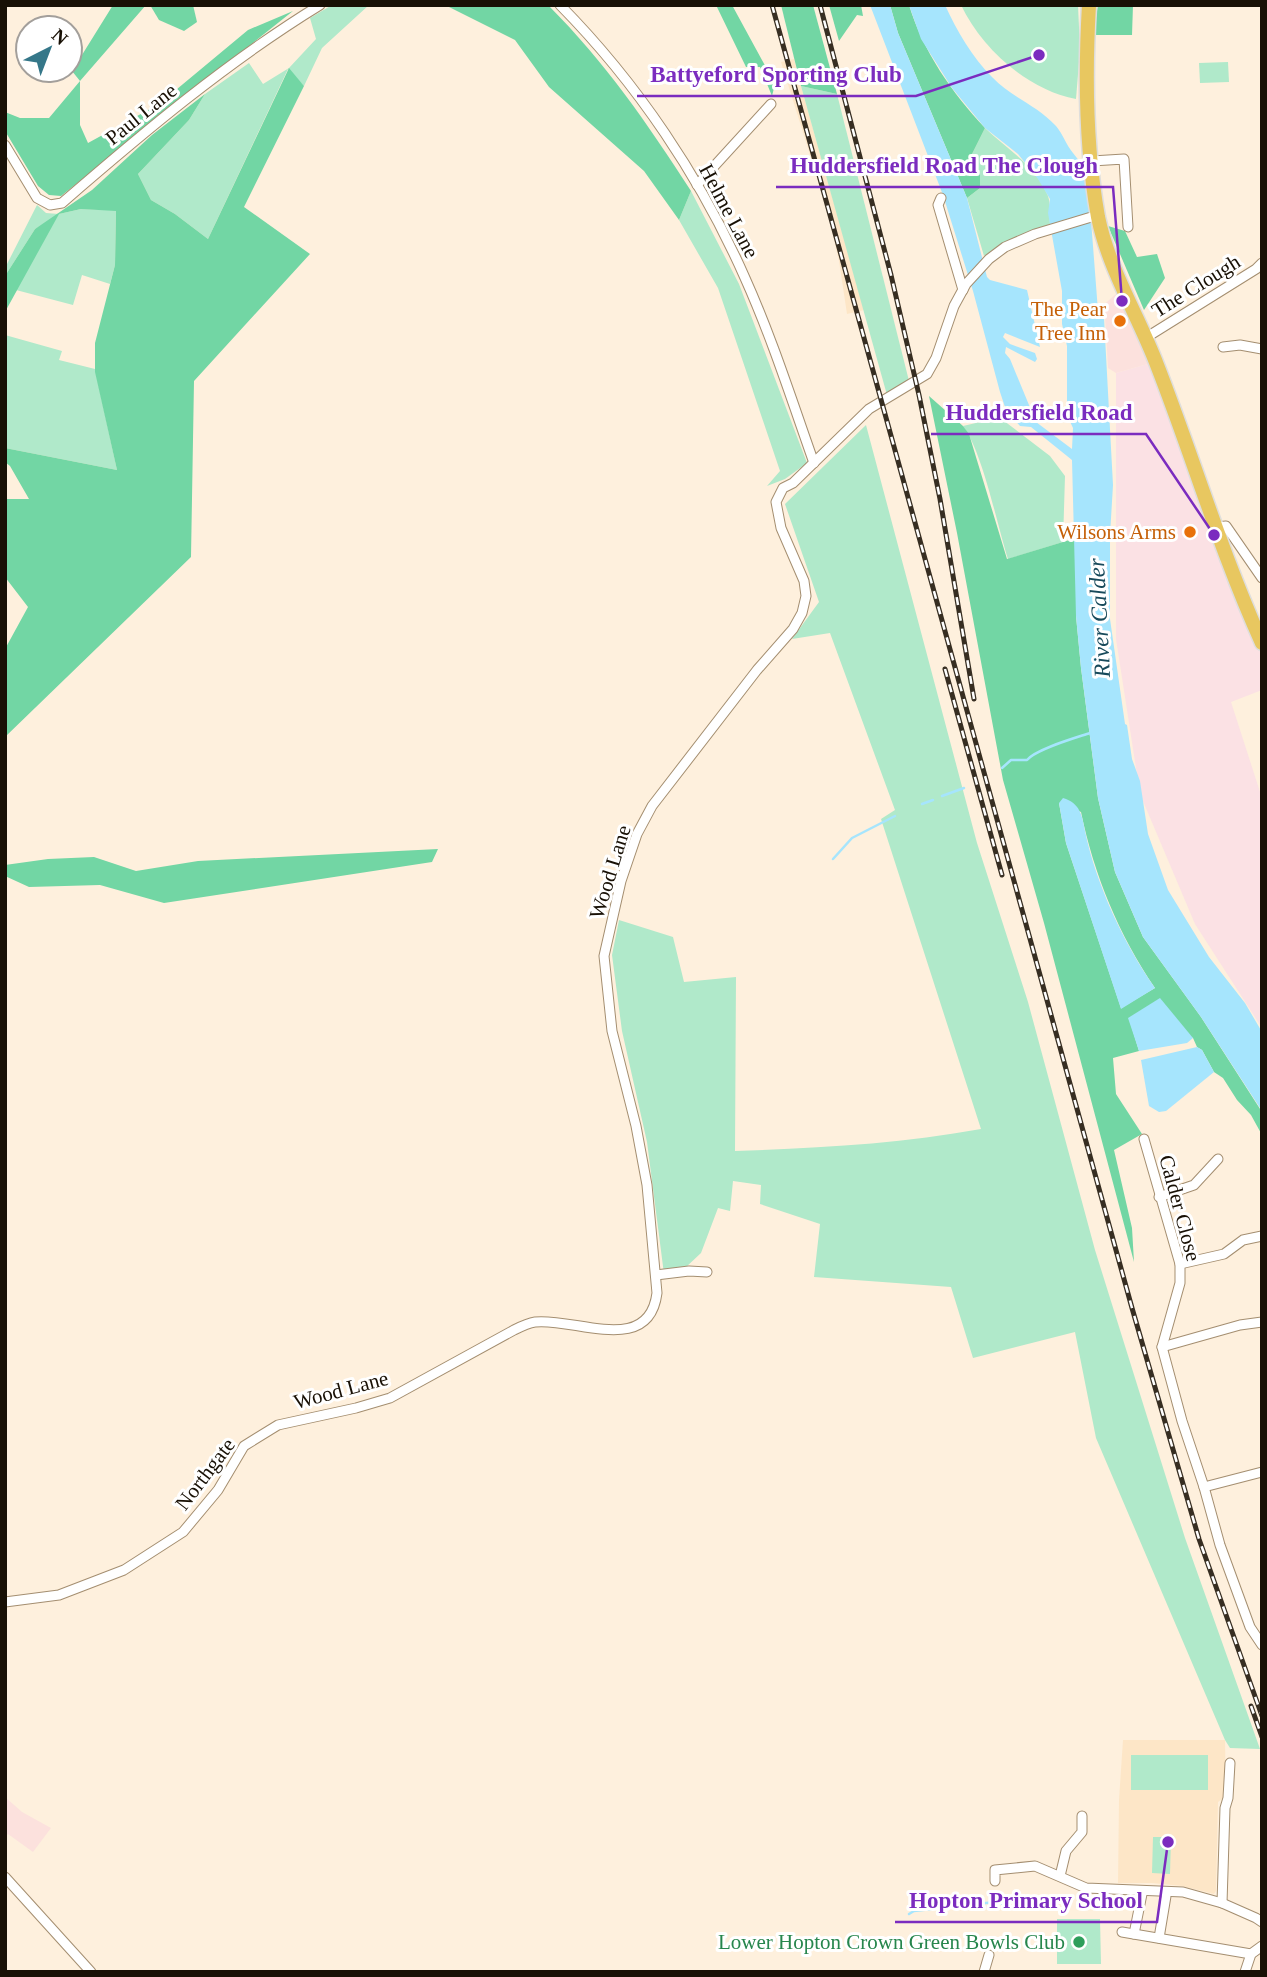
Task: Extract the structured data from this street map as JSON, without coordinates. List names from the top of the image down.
{
  "streets": {
    "street": [
      "Paul Lane",
      "Helme Lane",
      "The Clough",
      "Wood Lane",
      "Calder Close",
      "Northgate"
    ]
  },
  "crossings": [
    ["Helme Lane", "Wood Lane"],
    ["Wood Lane", "Northgate"]
  ],
  "water": ["River Calder"],
  "places": [
    "Battyeford Sporting Club",
    "Huddersfield Road The Clough",
    "The Pear Tree Inn",
    "Wilsons Arms",
    "Huddersfield Road",
    "Hopton Primary School",
    "Lower Hopton Crown Green Bowls Club"
  ],
  "north": "top right"
}
